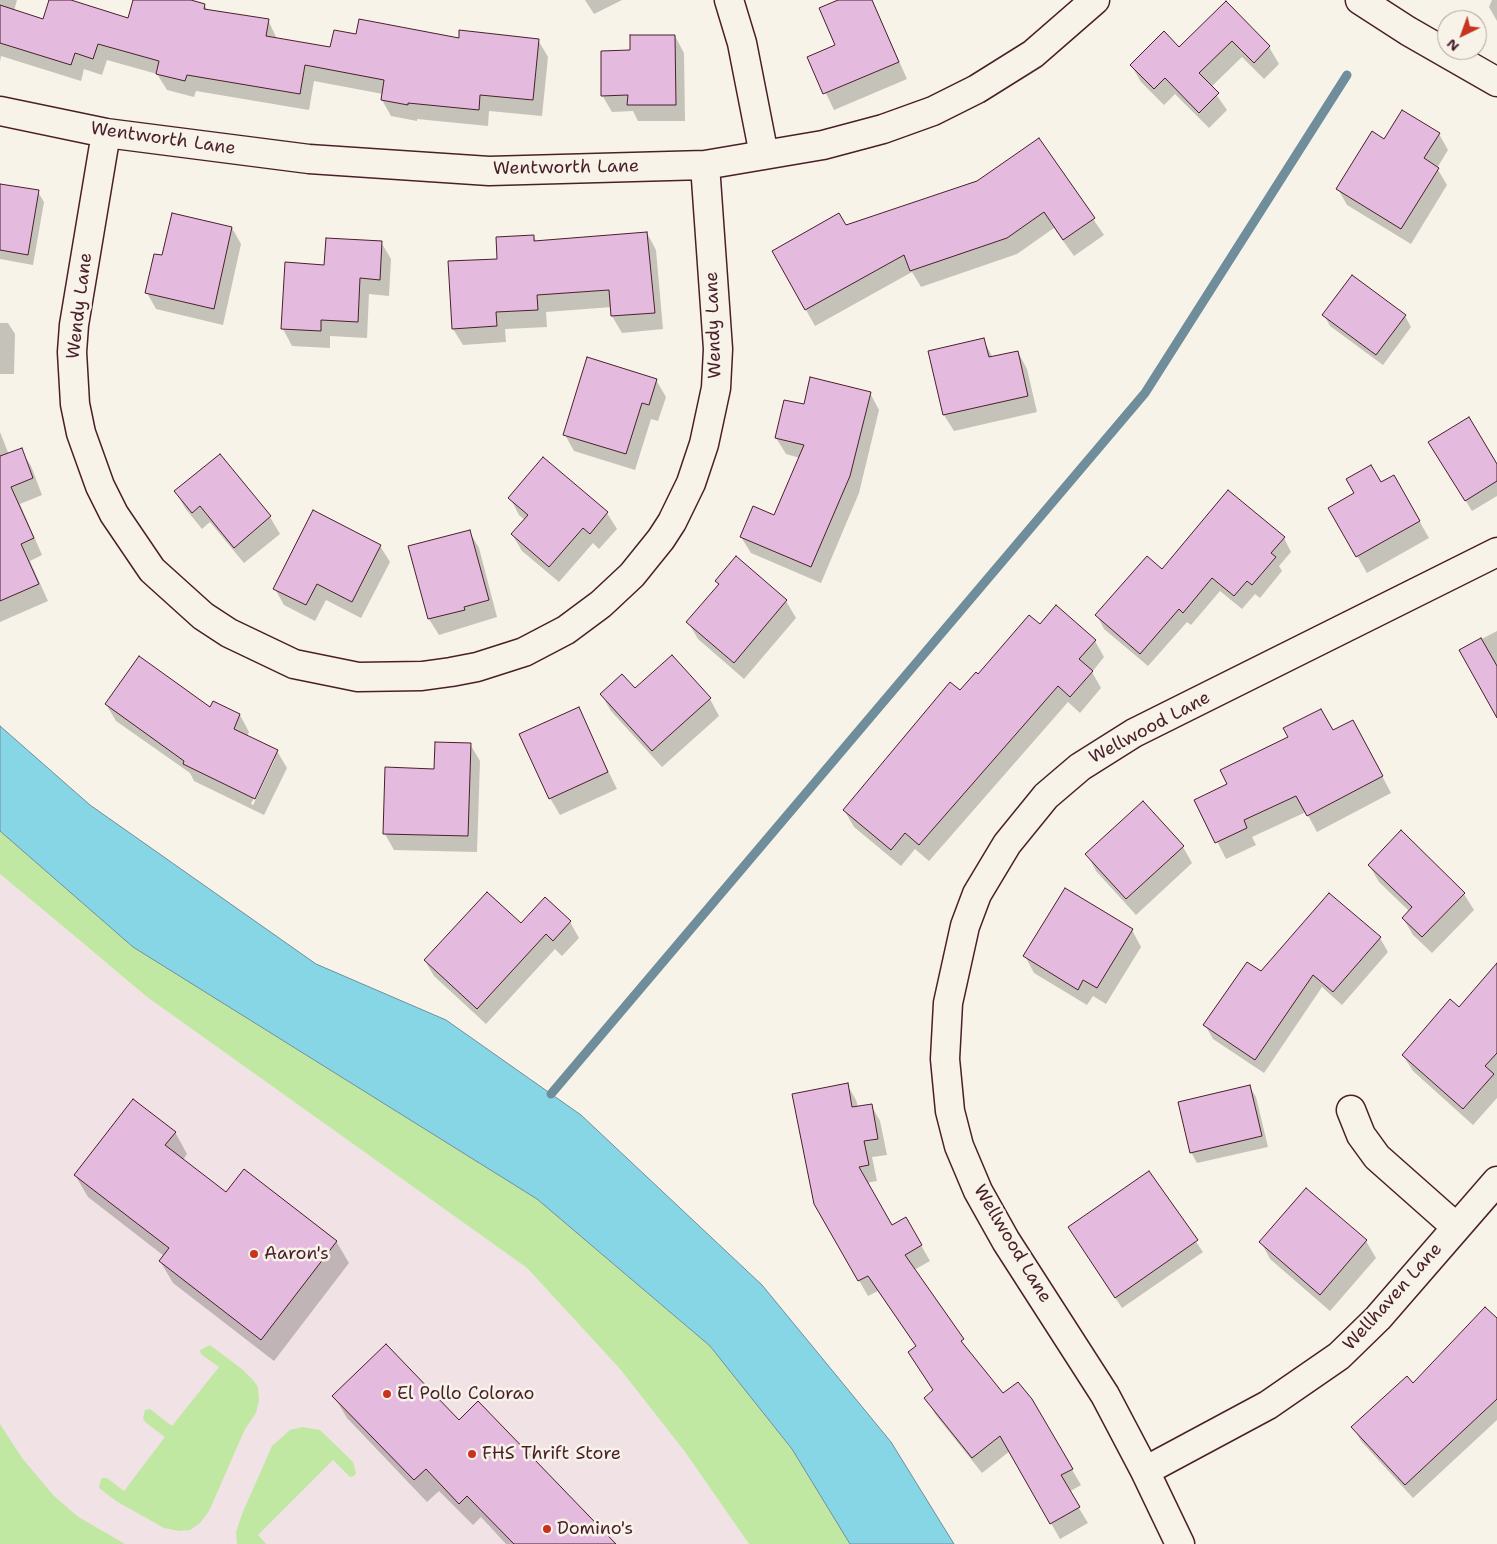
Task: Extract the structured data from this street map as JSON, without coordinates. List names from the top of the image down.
{
  "streets": {
    "street": [
      "Wentworth Lane",
      "Wendy Lane",
      "Wellwood Lane",
      "Wellhaven Lane"
    ]
  },
  "crossings": [
    ["Wentworth Lane", "Wendy Lane"],
    ["Wellwood Lane", "Wellhaven Lane"]
  ],
  "places": [
    "Aaron's",
    "El Pollo Colorao",
    "FHS Thrift Store",
    "Domino's"
  ],
  "north": "bottom left"
}
